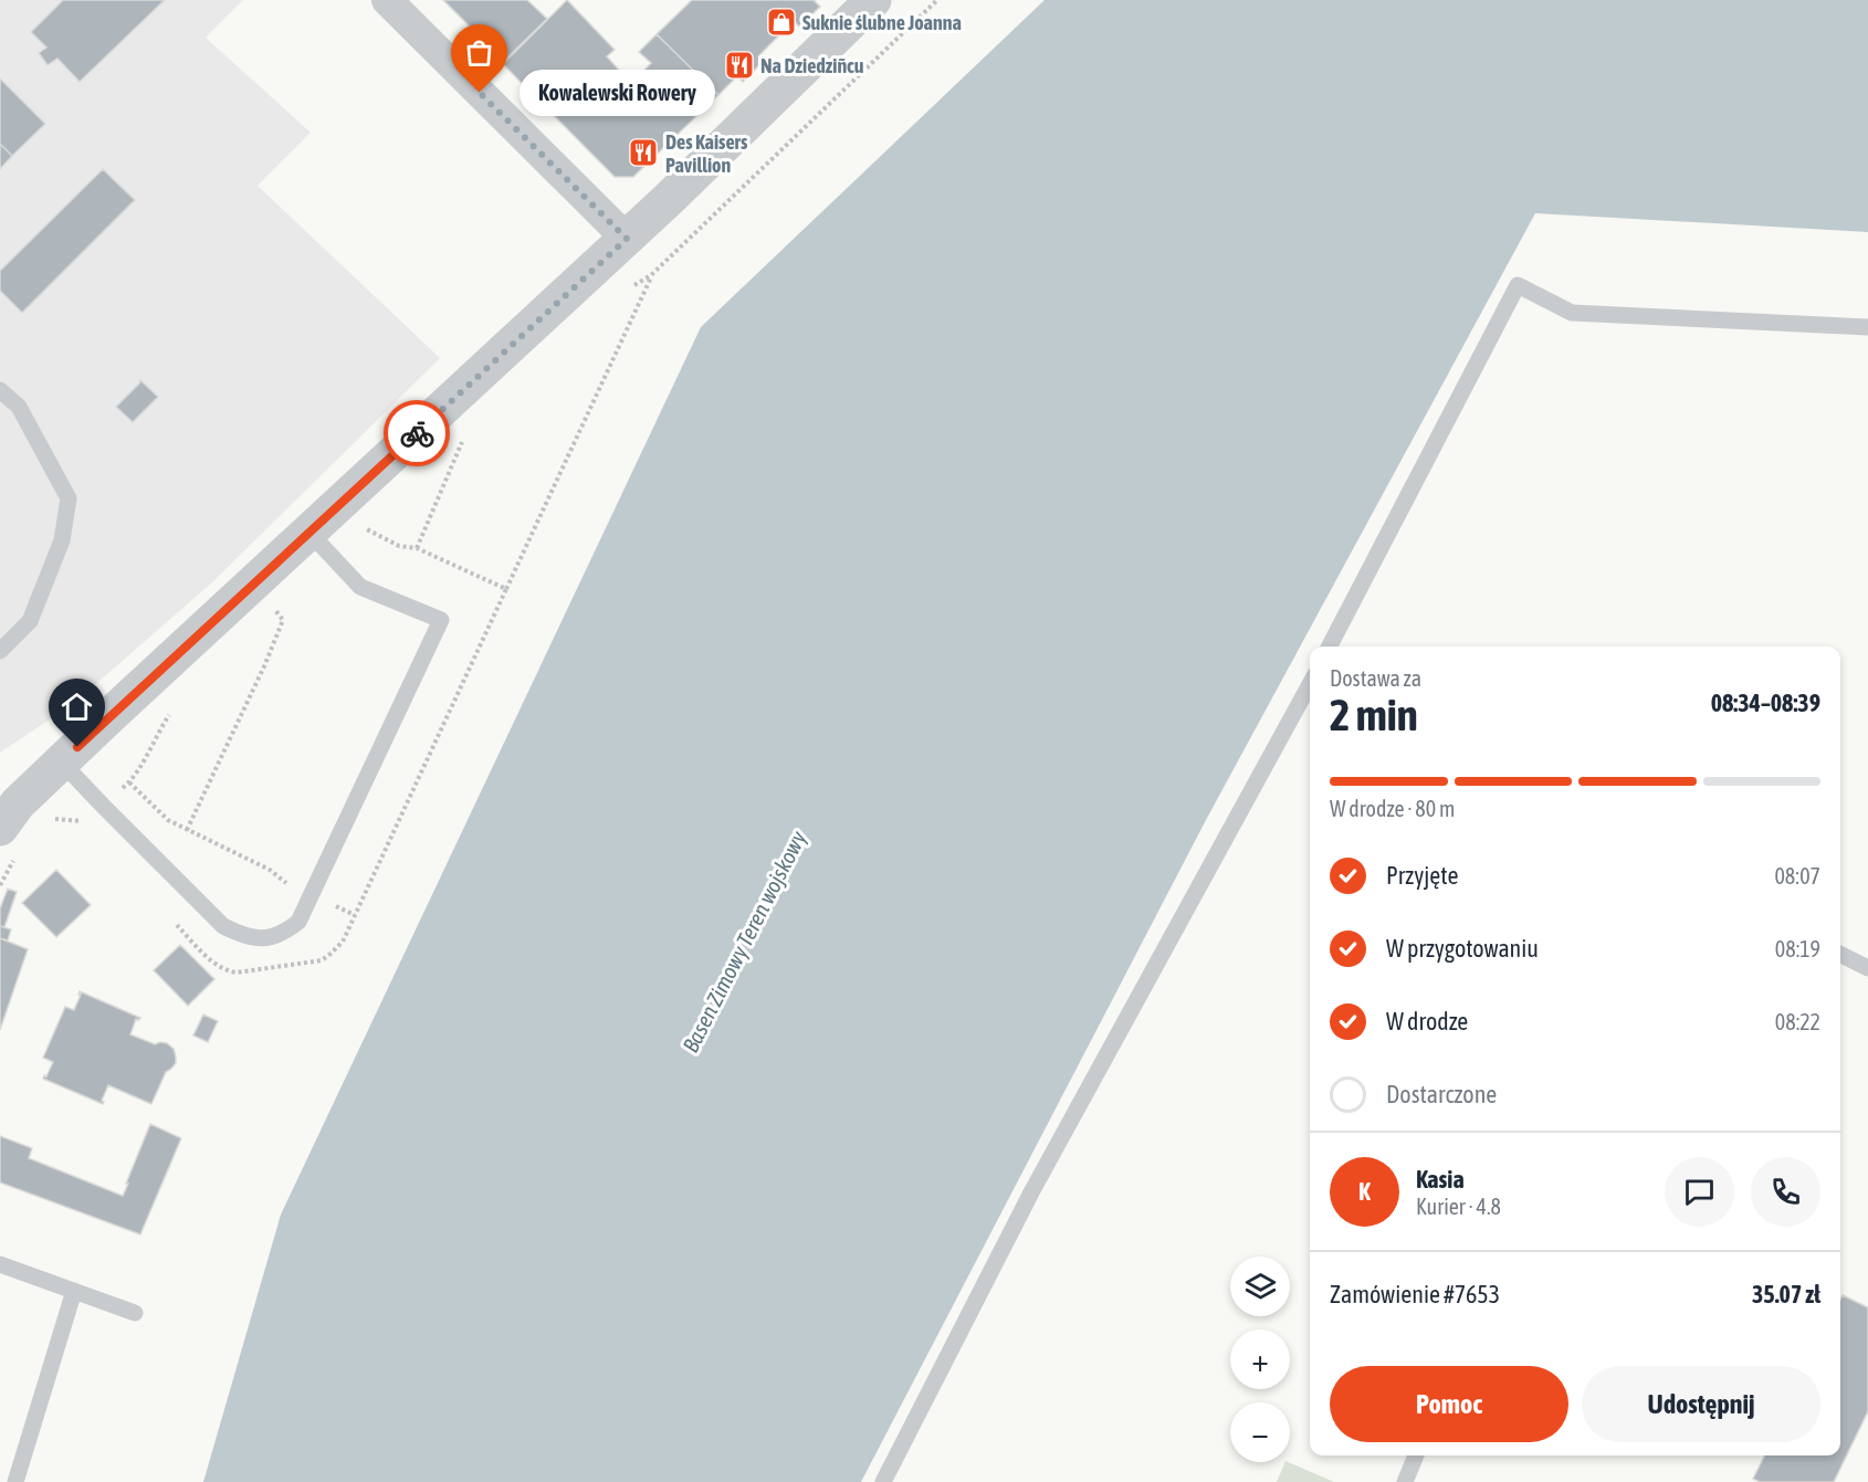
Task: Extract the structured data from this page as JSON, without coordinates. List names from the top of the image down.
{
  "water": ["Basen Zimowy Teren wojskowy"],
  "places": {
    "shop": ["Suknie ślubne Joanna"],
    "restaurant": ["Na Dziedziñcu", "Des Kaisers Pavillion"],
    "other": ["Kowalewski Rowery"]
  },
  "page": {
    "bubble": "Kowalewski Rowery",
    "heading": ["2 min", "Dostawa za", "08:34–08:39"],
    "panel": [
      "Kasia",
      "Kurier · 4.8",
      "Zamówienie #7653",
      "35.07 zł"
    ],
    "bar": "W drodze · 80 m",
    "list": [
      ["Przyjęte", "08:07"],
      ["W przygotowaniu", "08:19"],
      ["W drodze", "08:22"],
      "Dostarczone"
    ],
    "round": "K",
    "map_buttons": ["+", "−"],
    "buttons": ["Pomoc", "Udostępnij"]
  }
}
